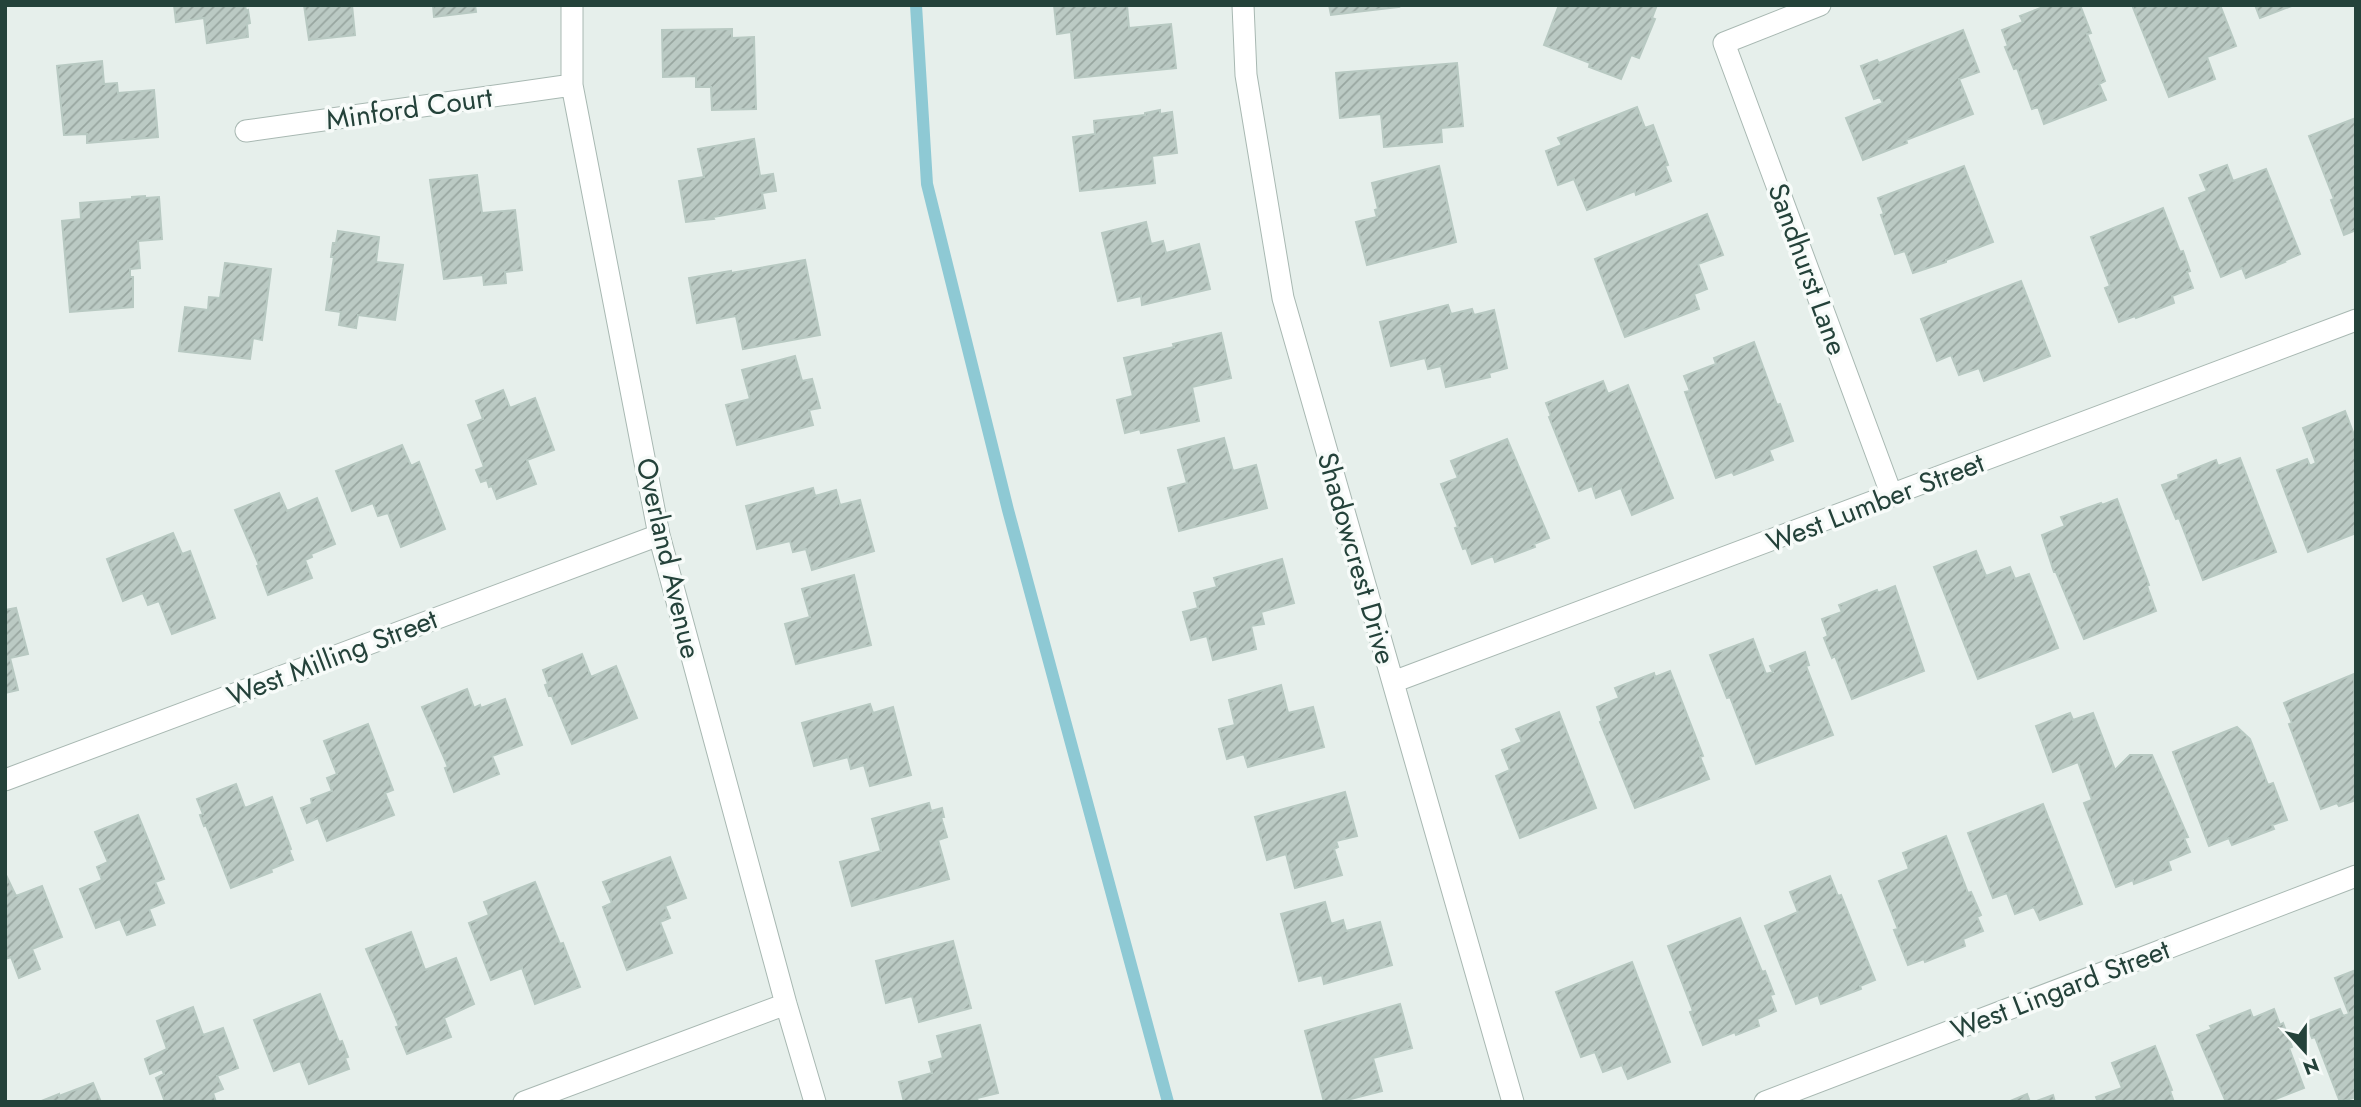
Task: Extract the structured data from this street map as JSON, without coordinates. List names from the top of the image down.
{
  "streets": {
    "street": [
      "Minford Court",
      "Sandhurst Lane",
      "West Lumber Street",
      "Overland Avenue",
      "Shadowcrest Drive",
      "West Milling Street",
      "West Lingard Street"
    ]
  },
  "crossings": [
    ["Minford Court", "Overland Avenue"],
    ["Sandhurst Lane", "West Lumber Street"],
    ["West Lumber Street", "Shadowcrest Drive"],
    ["Overland Avenue", "West Milling Street"]
  ],
  "north": "bottom"
}
